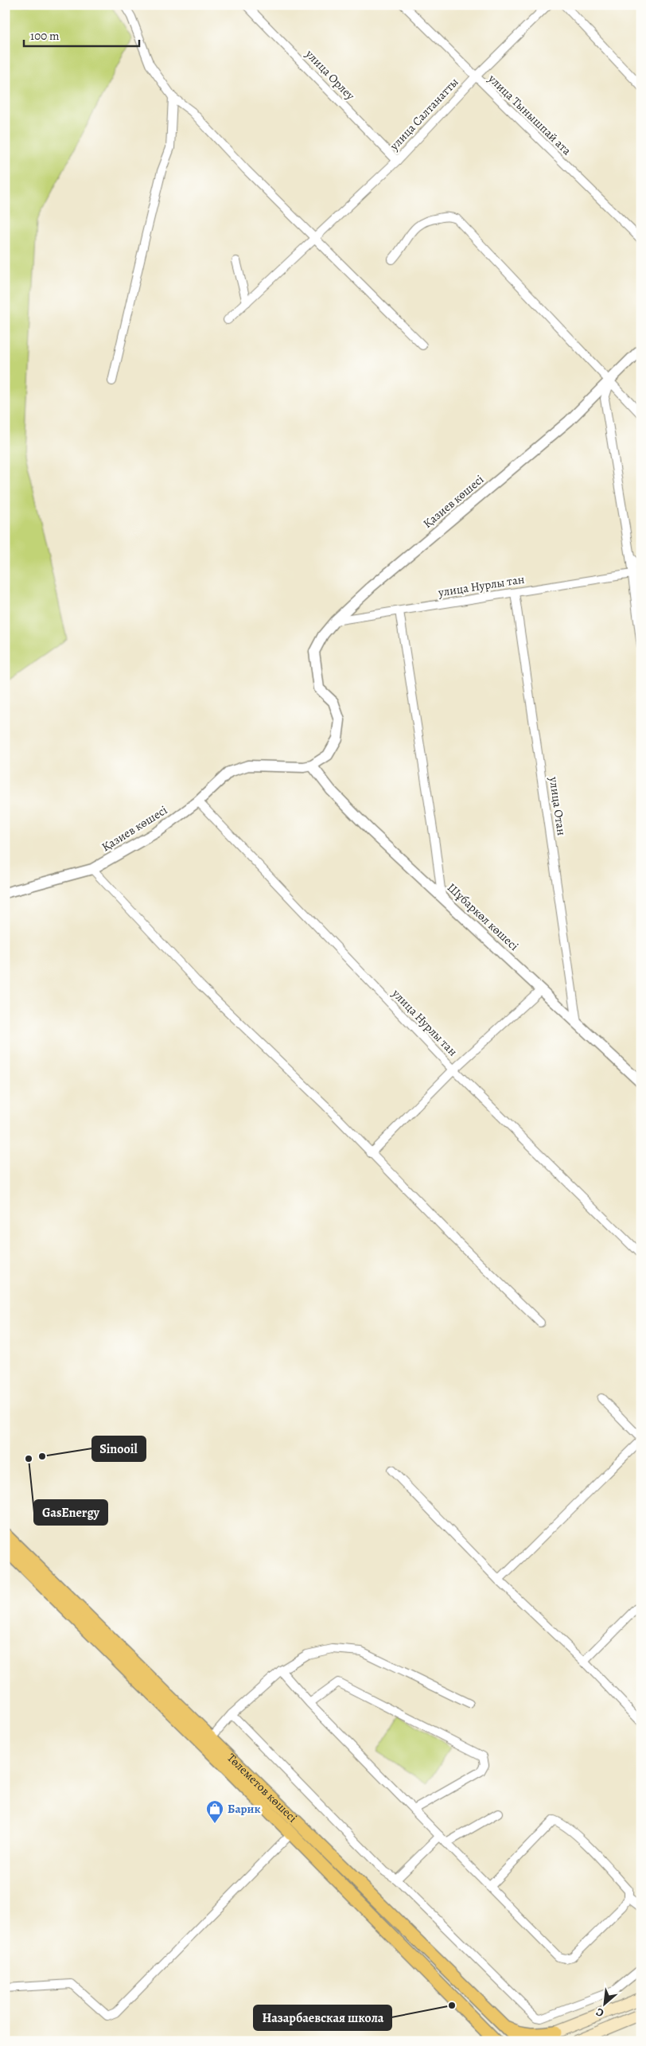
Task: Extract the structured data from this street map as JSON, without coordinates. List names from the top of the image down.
{
  "streets": {
    "main road": ["Төлеметов көшесі"],
    "street": [
      "улица Орлеу",
      "улица Салтанатты",
      "улица Тынышпай ата",
      "Қазиев көшесі",
      "улица Нурлы тан",
      "улица Отан",
      "Шұбаркөл көшесі"
    ]
  },
  "crossings": [
    ["улица Орлеу", "улица Салтанатты"],
    ["улица Салтанатты", "улица Тынышпай ата"],
    ["Қазиев көшесі", "улица Нурлы тан"],
    ["Қазиев көшесі", "Шұбаркөл көшесі"],
    ["улица Нурлы тан", "улица Отан"],
    ["улица Отан", "Шұбаркөл көшесі"]
  ],
  "places": {
    "other": ["Sinooil", "GasEnergy", "Назарбаевская школа"],
    "shop": ["Барик"]
  },
  "scale_bar": "100 m",
  "north": "bottom left"
}
